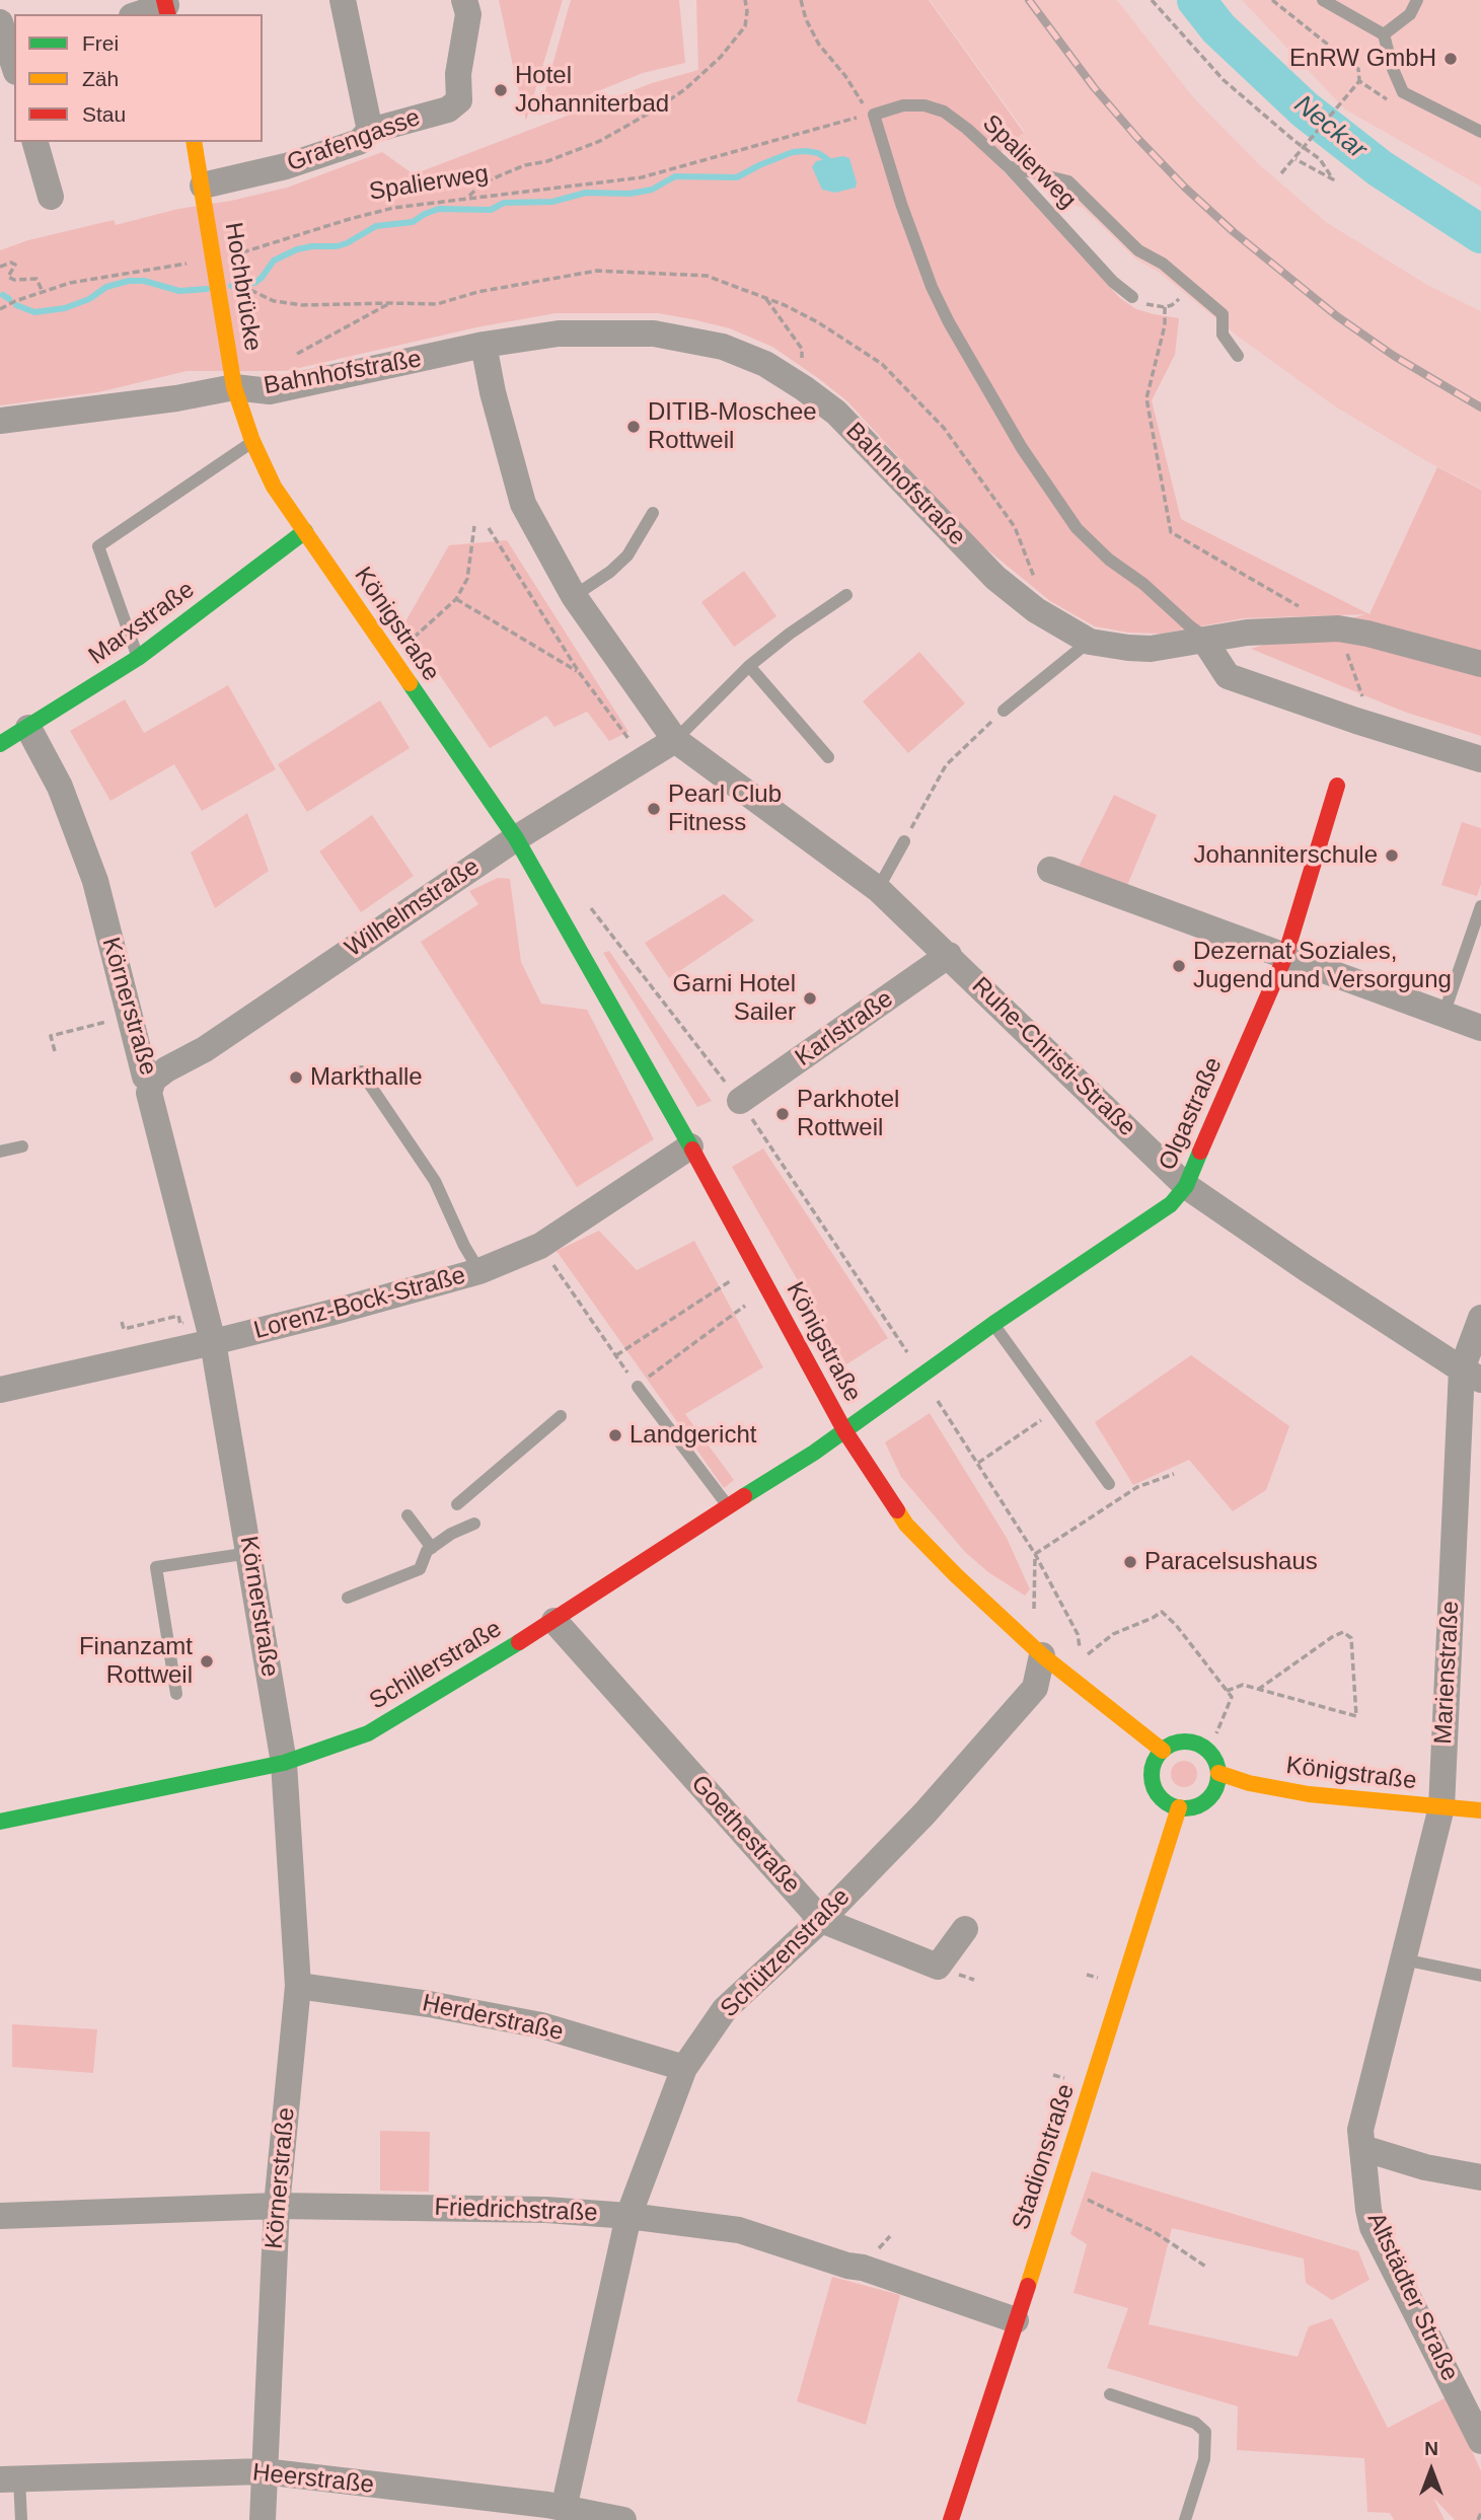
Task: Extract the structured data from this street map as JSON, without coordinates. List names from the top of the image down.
{
  "streets": {
    "street": [
      "Grafengasse",
      "Hochbrücke",
      "Bahnhofstraße",
      "Marxstraße",
      "Königstraße",
      "Wilhelmstraße",
      "Körnerstraße",
      "Karlstraße",
      "Ruhe-Christi-Straße",
      "Olgastraße",
      "Lorenz-Bock-Straße",
      "Schillerstraße",
      "Marienstraße",
      "Goethestraße",
      "Schützenstraße",
      "Herderstraße",
      "Stadionstraße",
      "Friedrichstraße",
      "Altstädter Straße",
      "Heerstraße"
    ],
    "lane": ["Spalierweg"]
  },
  "crossings": [
    ["Grafengasse", "Hochbrücke"],
    ["Hochbrücke", "Bahnhofstraße"],
    ["Hochbrücke", "Königstraße"],
    ["Bahnhofstraße", "Königstraße"],
    ["Bahnhofstraße", "Ruhe-Christi-Straße"],
    ["Marxstraße", "Königstraße"],
    ["Marxstraße", "Körnerstraße"],
    ["Königstraße", "Wilhelmstraße"],
    ["Königstraße", "Olgastraße"],
    ["Königstraße", "Lorenz-Bock-Straße"],
    ["Königstraße", "Schillerstraße"],
    ["Königstraße", "Marienstraße"],
    ["Königstraße", "Schützenstraße"],
    ["Königstraße", "Stadionstraße"],
    ["Wilhelmstraße", "Körnerstraße"],
    ["Wilhelmstraße", "Ruhe-Christi-Straße"],
    ["Körnerstraße", "Lorenz-Bock-Straße"],
    ["Körnerstraße", "Schillerstraße"],
    ["Körnerstraße", "Herderstraße"],
    ["Körnerstraße", "Friedrichstraße"],
    ["Körnerstraße", "Heerstraße"],
    ["Karlstraße", "Ruhe-Christi-Straße"],
    ["Ruhe-Christi-Straße", "Olgastraße"],
    ["Ruhe-Christi-Straße", "Marienstraße"],
    ["Olgastraße", "Schillerstraße"],
    ["Schillerstraße", "Goethestraße"],
    ["Marienstraße", "Altstädter Straße"],
    ["Goethestraße", "Schützenstraße"],
    ["Schützenstraße", "Herderstraße"],
    ["Schützenstraße", "Friedrichstraße"],
    ["Schützenstraße", "Heerstraße"],
    ["Stadionstraße", "Friedrichstraße"]
  ],
  "water": ["Neckar"],
  "places": [
    "EnRW GmbH",
    "Hotel Johanniterbad",
    "DITIB-Moschee Rottweil",
    "Pearl Club Fitness",
    "Johanniterschule",
    "Dezernat Soziales, Jugend und Versorgung",
    "Garni Hotel Sailer",
    "Markthalle",
    "Parkhotel Rottweil",
    "Landgericht",
    "Paracelsushaus",
    "Finanzamt Rottweil"
  ],
  "legend": ["Frei", "Zäh", "Stau"],
  "north": "top"
}
